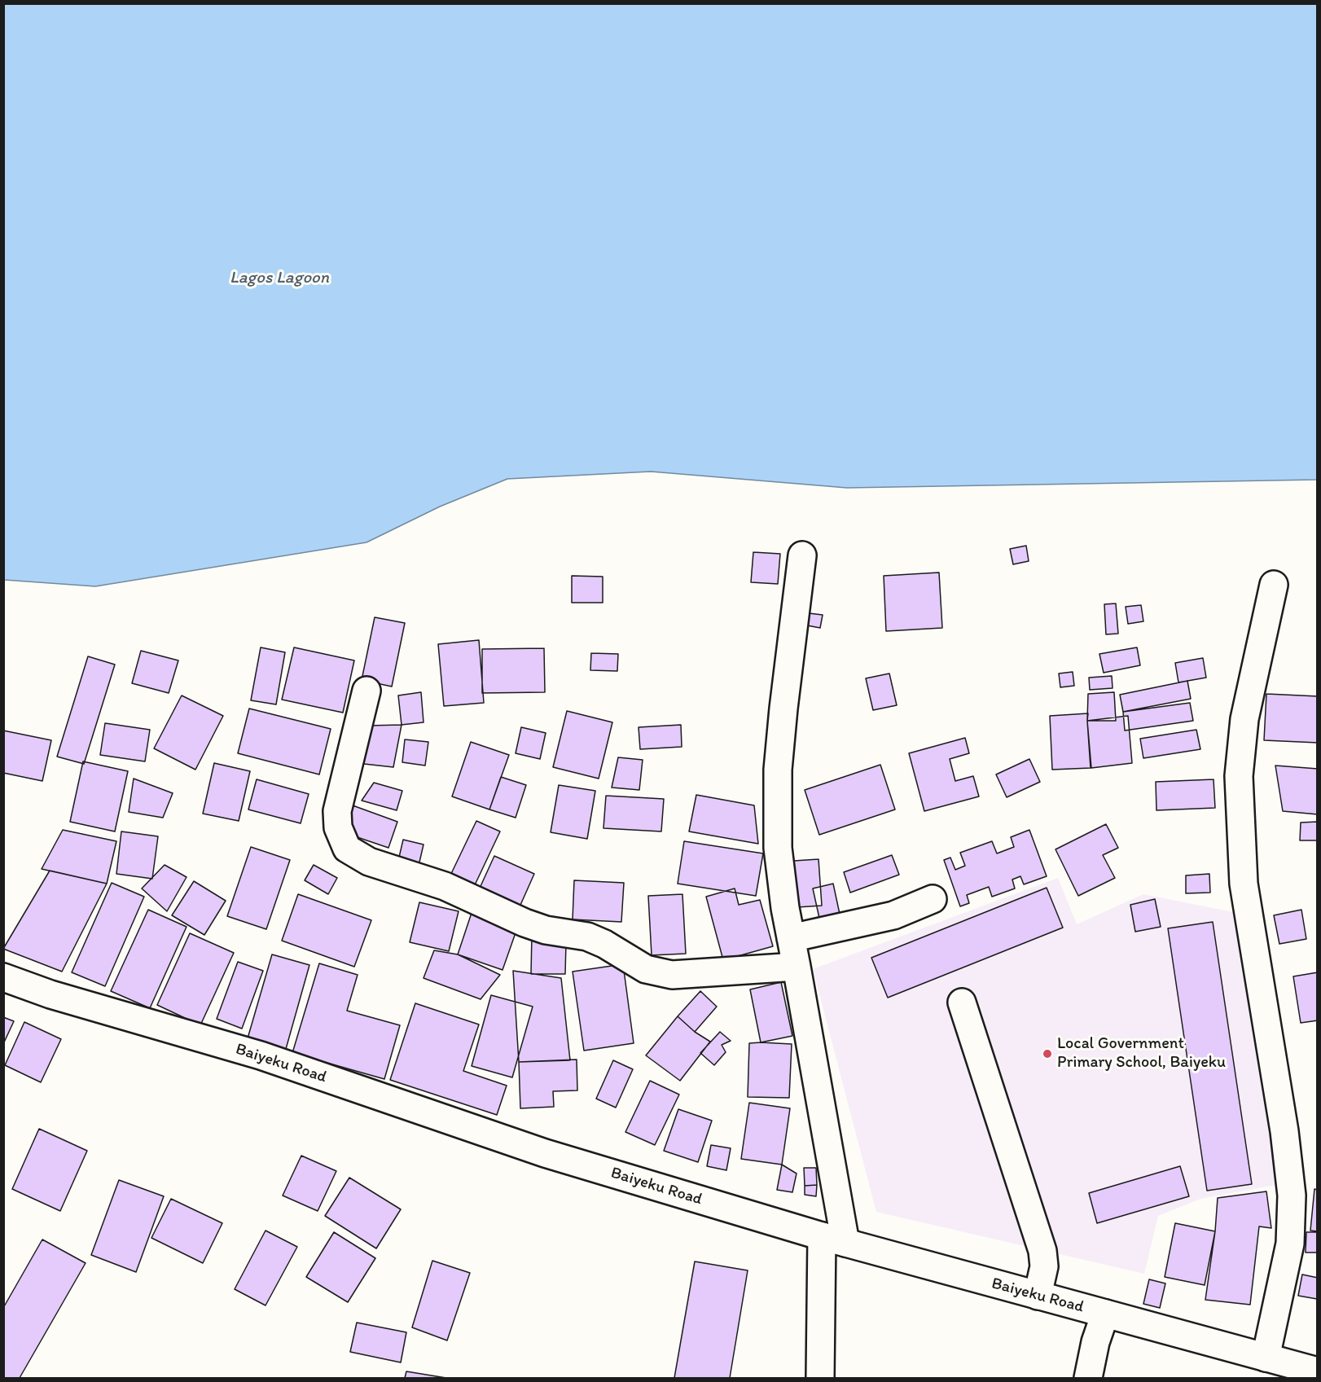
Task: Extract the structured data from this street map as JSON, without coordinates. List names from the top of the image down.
{
  "streets": {
    "street": ["Baiyeku Road"]
  },
  "water": ["Lagos Lagoon"],
  "places": ["Local Government Primary School, Baiyeku"]
}
